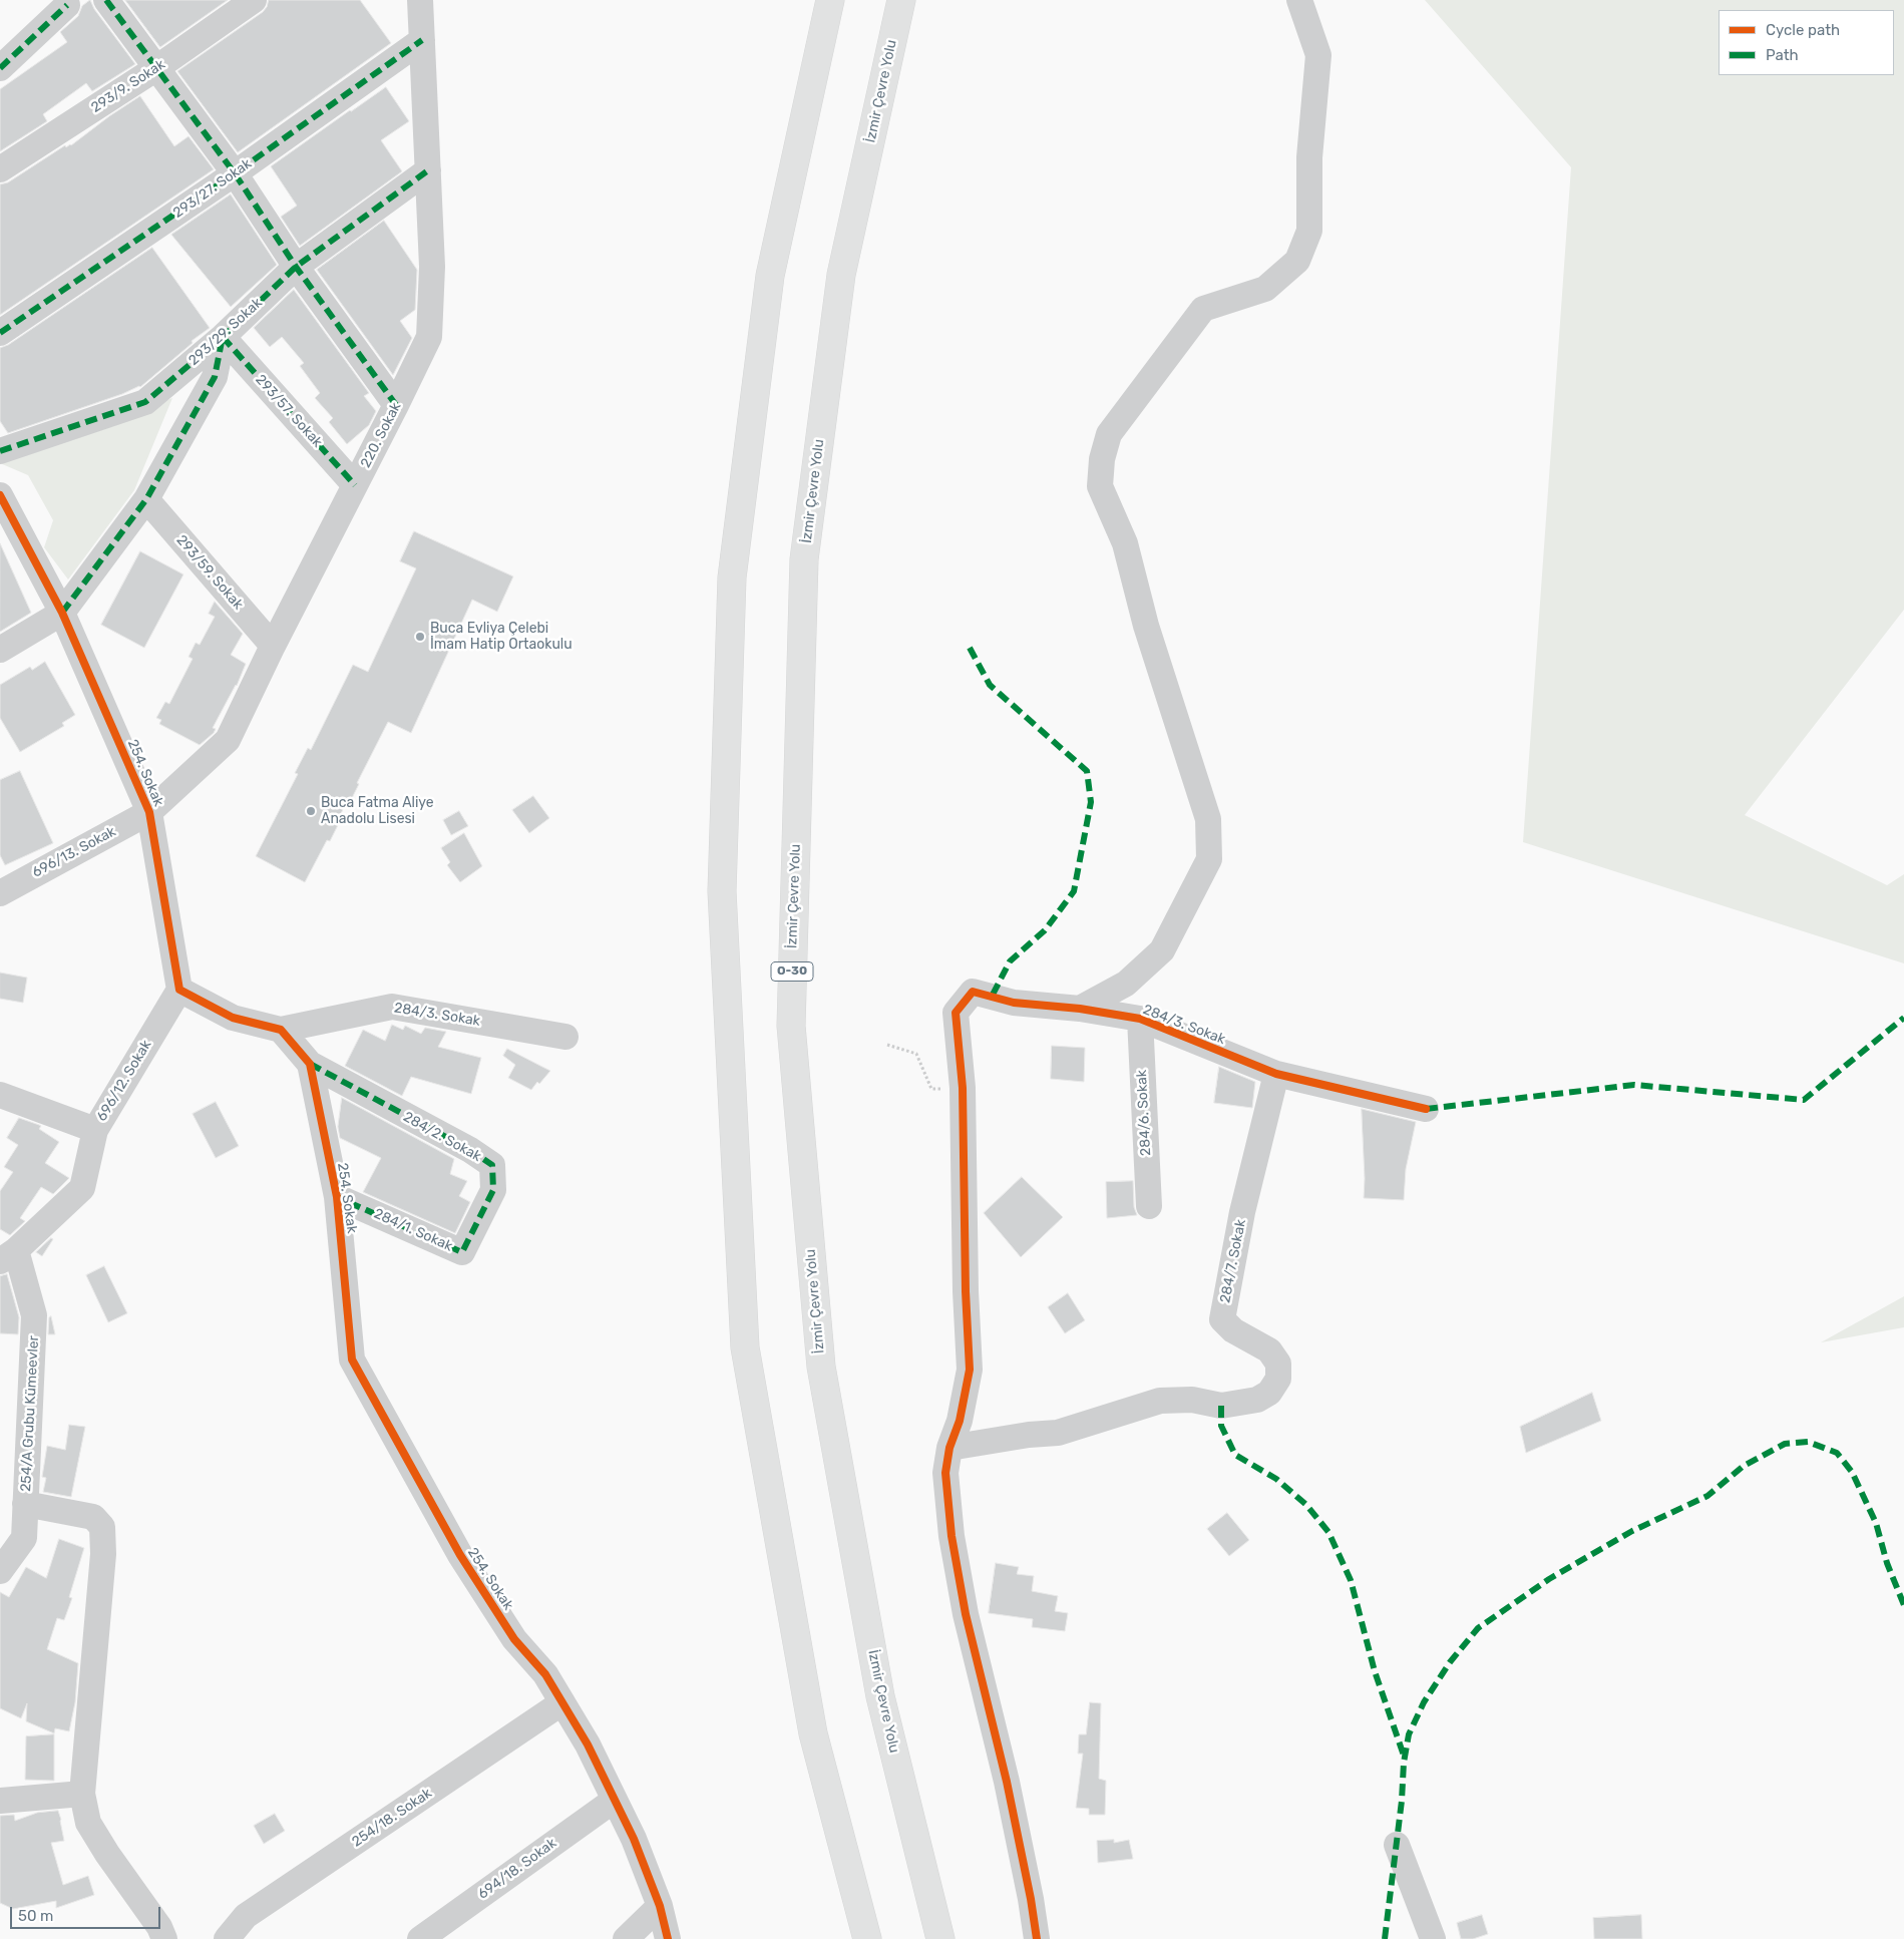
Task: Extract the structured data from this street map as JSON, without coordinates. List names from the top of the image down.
{
  "streets": {
    "highway": ["İzmir Çevre Yolu", "O-30"],
    "street": [
      "293/9. Sokak",
      "293/27. Sokak",
      "293/29. Sokak",
      "293/57. Sokak",
      "220. Sokak",
      "293/59. Sokak",
      "254. Sokak",
      "696/13. Sokak",
      "284/3. Sokak",
      "696/12. Sokak",
      "284/6. Sokak",
      "284/2. Sokak",
      "284/1. Sokak",
      "284/7. Sokak",
      "254/A Grubu Kümeevler",
      "254/18. Sokak",
      "694/18. Sokak"
    ]
  },
  "crossings": [
    ["293/27. Sokak", "220. Sokak"],
    ["293/29. Sokak", "293/57. Sokak"],
    ["293/29. Sokak", "220. Sokak"],
    ["293/57. Sokak", "220. Sokak"],
    ["220. Sokak", "293/59. Sokak"],
    ["220. Sokak", "254. Sokak"],
    ["220. Sokak", "696/13. Sokak"],
    ["254. Sokak", "696/13. Sokak"],
    ["254. Sokak", "284/3. Sokak"],
    ["254. Sokak", "696/12. Sokak"],
    ["254. Sokak", "284/2. Sokak"],
    ["254. Sokak", "284/1. Sokak"],
    ["254. Sokak", "254/18. Sokak"],
    ["254. Sokak", "694/18. Sokak"],
    ["284/3. Sokak", "284/6. Sokak"],
    ["284/3. Sokak", "284/7. Sokak"],
    ["696/12. Sokak", "254/A Grubu Kümeevler"],
    ["284/2. Sokak", "284/1. Sokak"]
  ],
  "places": ["Buca Evliya Çelebi İmam Hatip Ortaokulu", "Buca Fatma Aliye Anadolu Lisesi"],
  "legend": ["Cycle path", "Path"],
  "scale_bar": "50 m"
}
